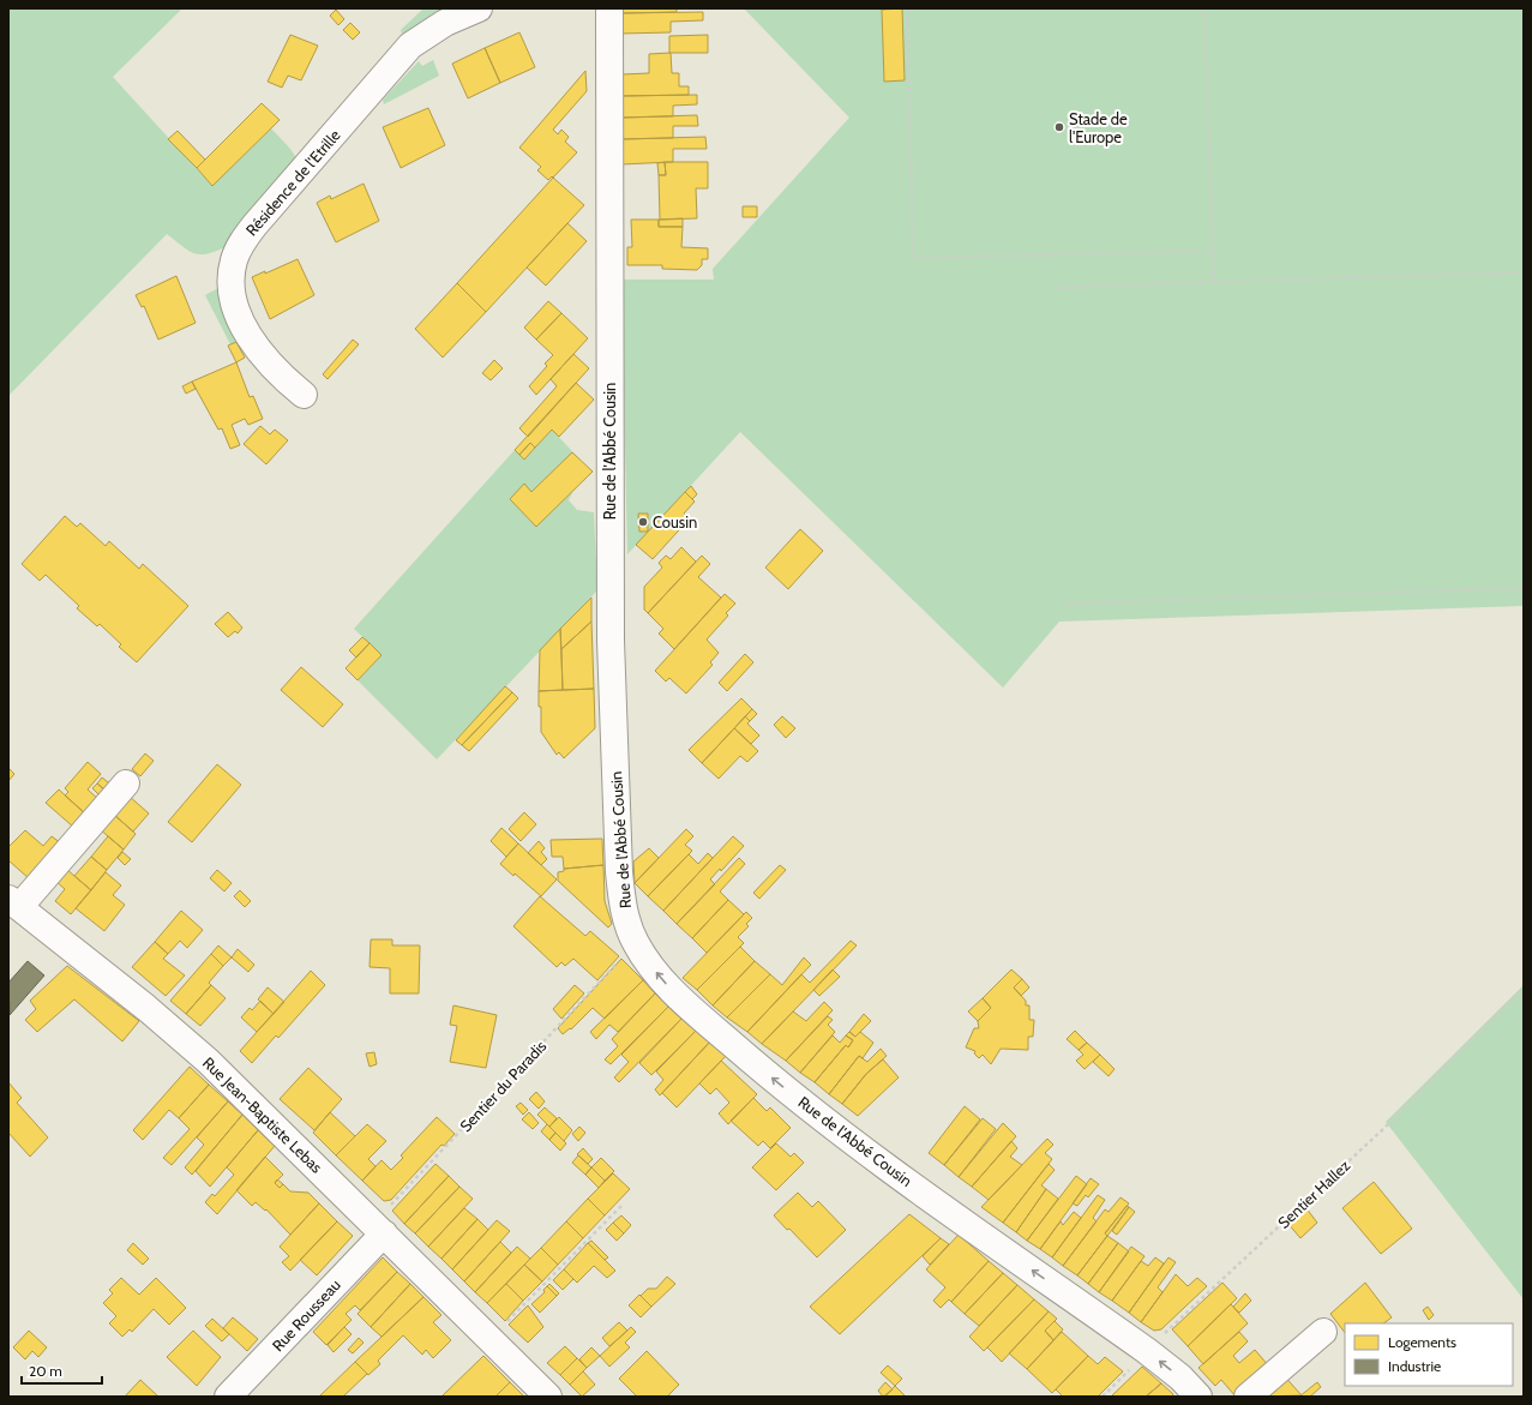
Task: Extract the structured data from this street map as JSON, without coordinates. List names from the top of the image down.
{
  "streets": {
    "street": [
      "Résidence de l'Etrille",
      "Rue de l'Abbé Cousin",
      "Rue Jean-Baptiste Lebas",
      "Rue Rousseau"
    ],
    "path": ["Sentier du Paradis", "Sentier Hallez"]
  },
  "crossings": [
    ["Rue de l'Abbé Cousin", "Sentier du Paradis"],
    ["Rue de l'Abbé Cousin", "Sentier Hallez"],
    ["Sentier du Paradis", "Rue Jean-Baptiste Lebas"],
    ["Sentier du Paradis", "Rue Rousseau"],
    ["Rue Jean-Baptiste Lebas", "Rue Rousseau"]
  ],
  "one_way": ["Rue de l'Abbé Cousin"],
  "places": ["Stade de l'Europe", "Cousin"],
  "legend": ["Logements", "Industrie"],
  "scale_bar": "20 m"
}
